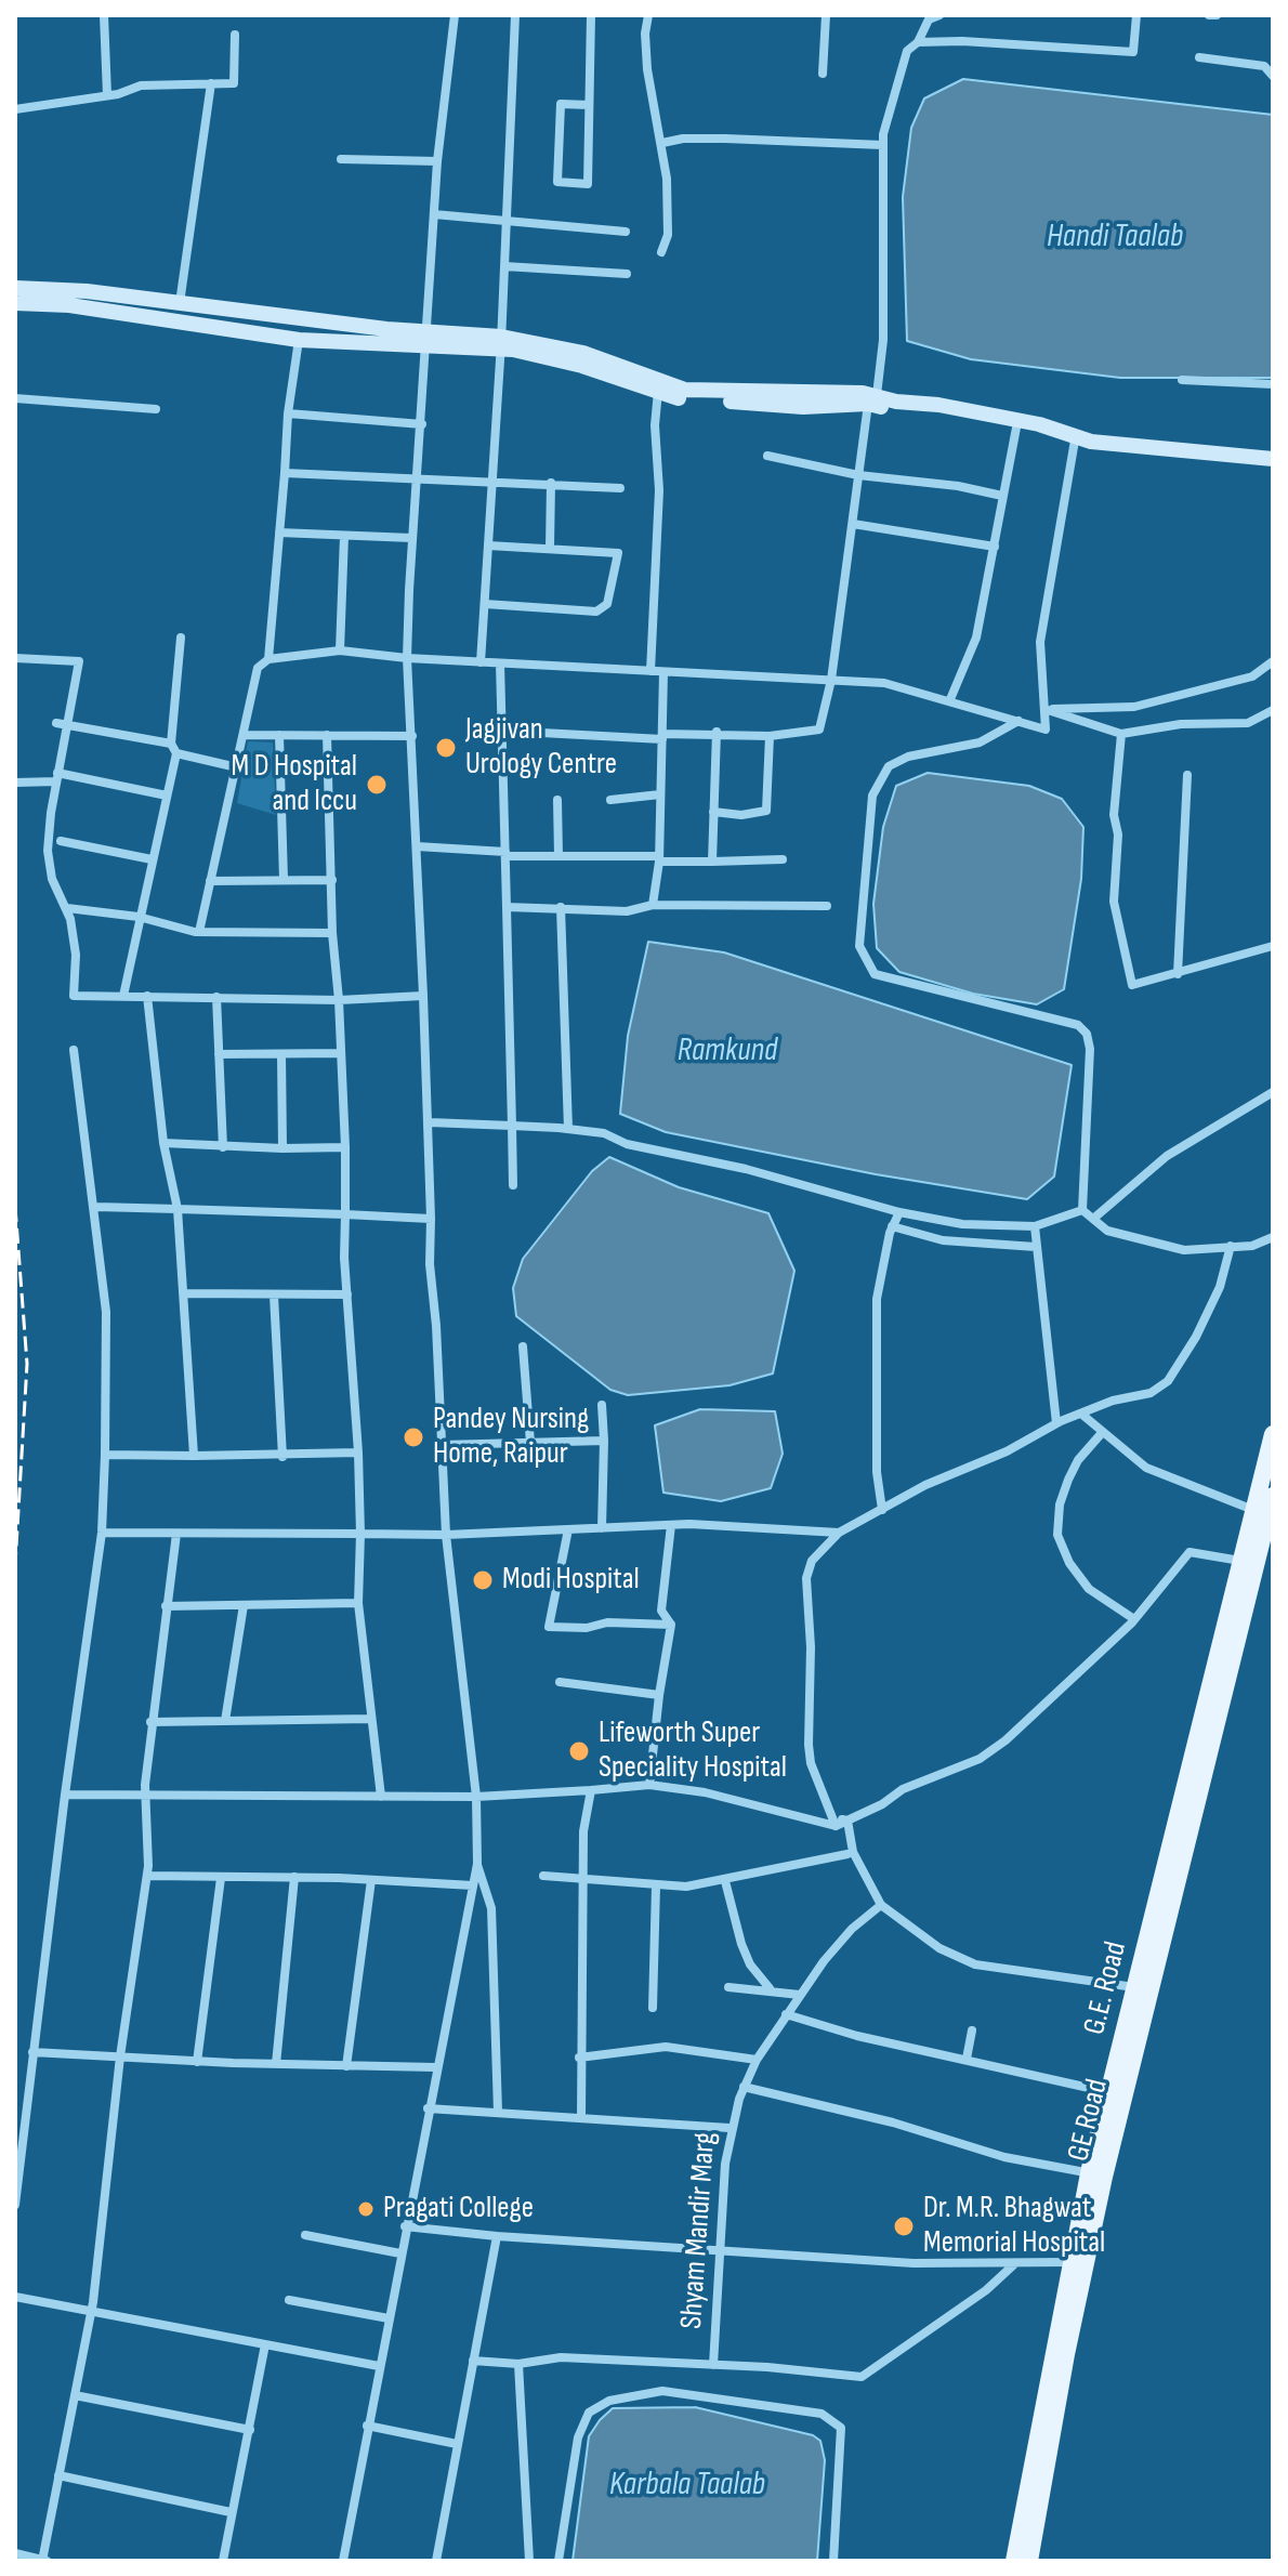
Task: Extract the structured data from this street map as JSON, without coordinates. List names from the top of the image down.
{
  "streets": {
    "main road": ["G.E. Road", "GE Road"],
    "street": ["Shyam Mandir Marg"]
  },
  "crossings": [
    ["G.E. Road", "GE Road"]
  ],
  "water": ["Handi Taalab", "Ramkund", "Karbala Taalab"],
  "places": [
    "Jagjivan Urology Centre",
    "M D Hospital and Iccu",
    "Pandey Nursing Home, Raipur",
    "Modi Hospital",
    "Lifeworth Super Speciality Hospital",
    "Pragati College",
    "Dr. M.R. Bhagwat Memorial Hospital"
  ]
}
